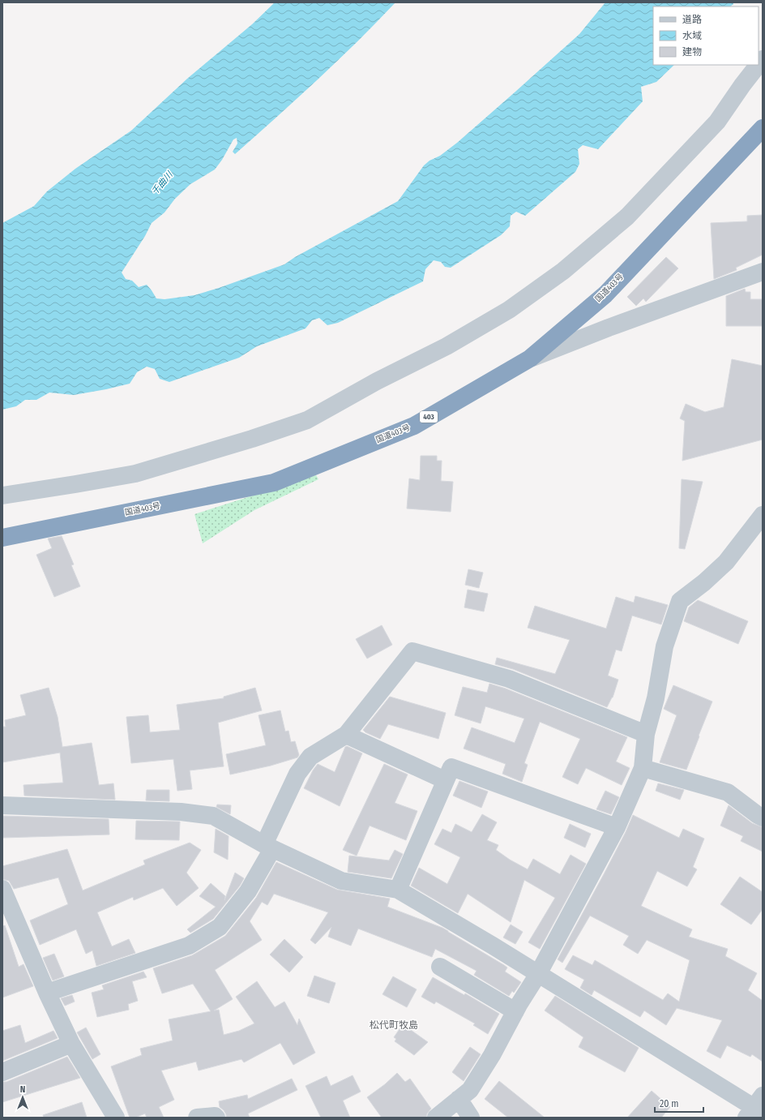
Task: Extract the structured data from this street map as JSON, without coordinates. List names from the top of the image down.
{
  "streets": {
    "highway": ["国道403号", "403"]
  },
  "districts": ["松代町牧島"],
  "water": ["千曲川"],
  "legend": ["道路", "水域", "建物"],
  "scale_bar": "20 m",
  "north": "top"
}
